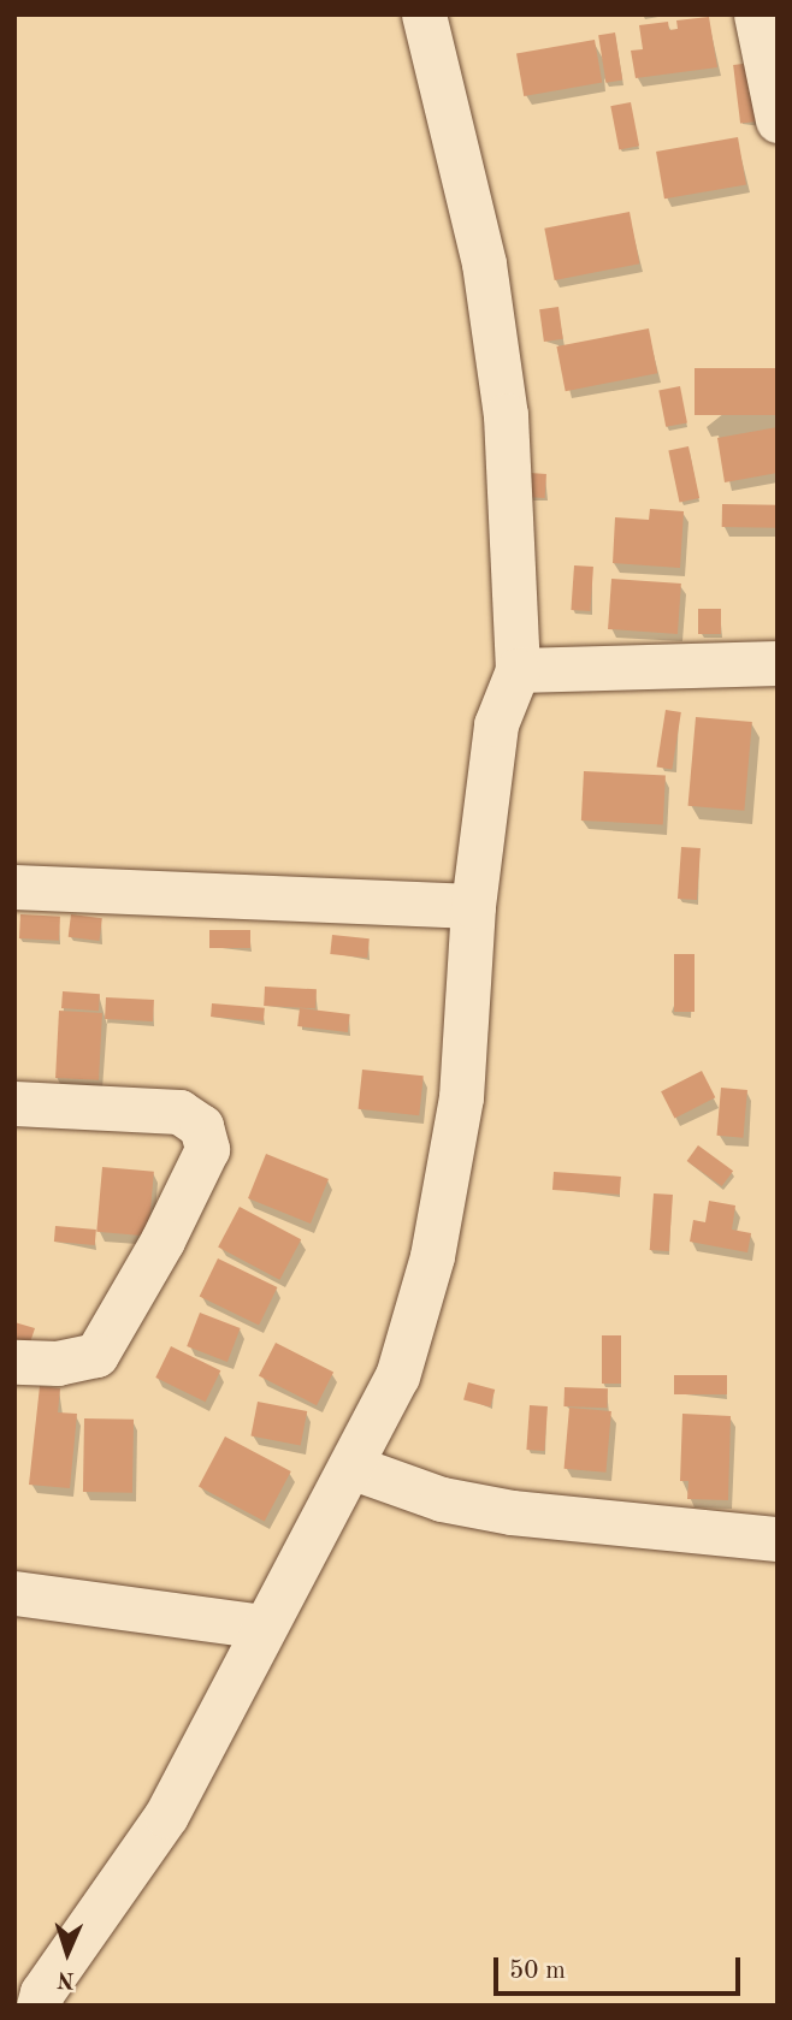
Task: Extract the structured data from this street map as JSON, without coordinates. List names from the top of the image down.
{
  "scale_bar": "50 m",
  "north": "bottom"
}
